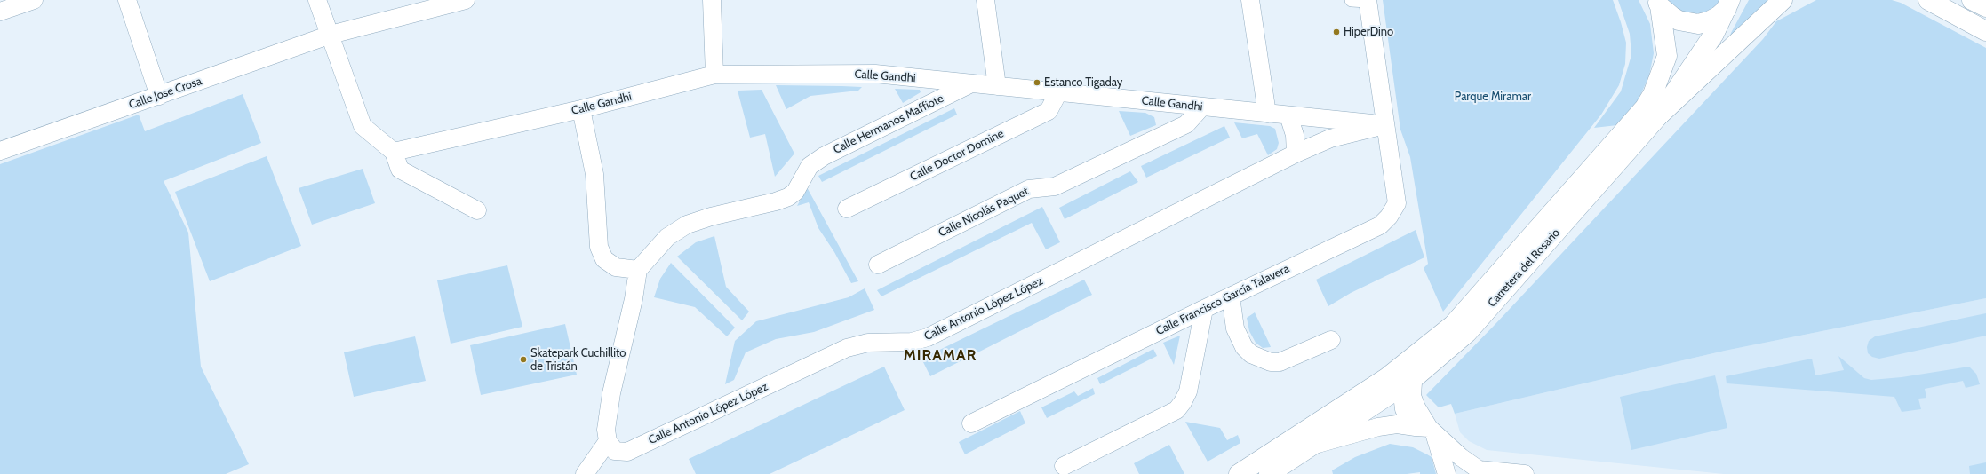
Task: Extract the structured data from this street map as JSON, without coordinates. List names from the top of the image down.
{
  "streets": {
    "main road": ["Carretera del Rosario"],
    "street": [
      "Calle Gandhi",
      "Calle Jose Crosa",
      "Calle Hermanos Maffiote",
      "Calle Doctor Domine",
      "Calle Nicolás Paquet",
      "Calle Francisco García Talavera",
      "Calle Antonio López López"
    ]
  },
  "crossings": [
    ["Calle Gandhi", "Calle Hermanos Maffiote"],
    ["Calle Gandhi", "Calle Doctor Domine"],
    ["Calle Gandhi", "Calle Nicolás Paquet"],
    ["Calle Gandhi", "Calle Francisco García Talavera"],
    ["Calle Gandhi", "Calle Antonio López López"],
    ["Calle Francisco García Talavera", "Calle Antonio López López"]
  ],
  "districts": ["MIRAMAR"],
  "parks": ["Parque Miramar"],
  "places": ["HiperDino", "Estanco Tigaday", "Skatepark Cuchillito de Tristán"]
}
